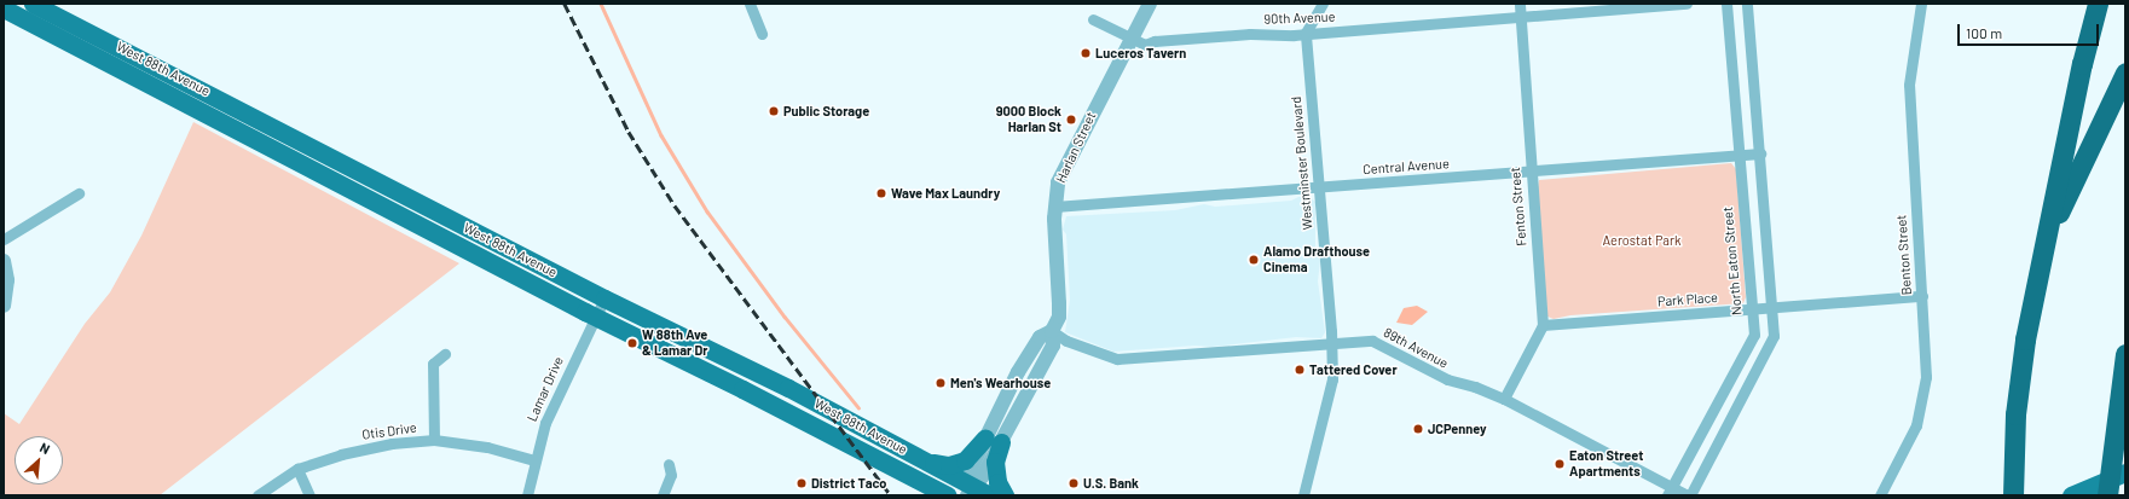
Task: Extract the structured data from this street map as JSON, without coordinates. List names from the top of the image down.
{
  "streets": {
    "main road": ["West 88th Avenue"],
    "street": [
      "90th Avenue",
      "Harlan Street",
      "Westminster Boulevard",
      "Central Avenue",
      "Fenton Street",
      "Benton Street",
      "North Eaton Street",
      "Park Place",
      "89th Avenue",
      "Lamar Drive",
      "Otis Drive"
    ]
  },
  "crossings": [
    ["90th Avenue", "Harlan Street"],
    ["90th Avenue", "Westminster Boulevard"],
    ["90th Avenue", "Fenton Street"],
    ["West 88th Avenue", "Harlan Street"],
    ["West 88th Avenue", "Lamar Drive"],
    ["Harlan Street", "Central Avenue"],
    ["Harlan Street", "89th Avenue"],
    ["Westminster Boulevard", "Central Avenue"],
    ["Westminster Boulevard", "89th Avenue"],
    ["Central Avenue", "Fenton Street"],
    ["Central Avenue", "North Eaton Street"],
    ["Fenton Street", "Park Place"],
    ["Benton Street", "Park Place"],
    ["North Eaton Street", "Park Place"],
    ["North Eaton Street", "89th Avenue"],
    ["Lamar Drive", "Otis Drive"]
  ],
  "parks": ["Aerostat Park"],
  "places": [
    "Luceros Tavern",
    "Public Storage",
    "9000 Block Harlan St",
    "Wave Max Laundry",
    "Alamo Drafthouse Cinema",
    "W 88th Ave & Lamar Dr",
    "Tattered Cover",
    "Men's Wearhouse",
    "JCPenney",
    "Eaton Street Apartments",
    "District Taco",
    "U.S. Bank"
  ],
  "scale_bar": "100 m",
  "north": "top right"
}
